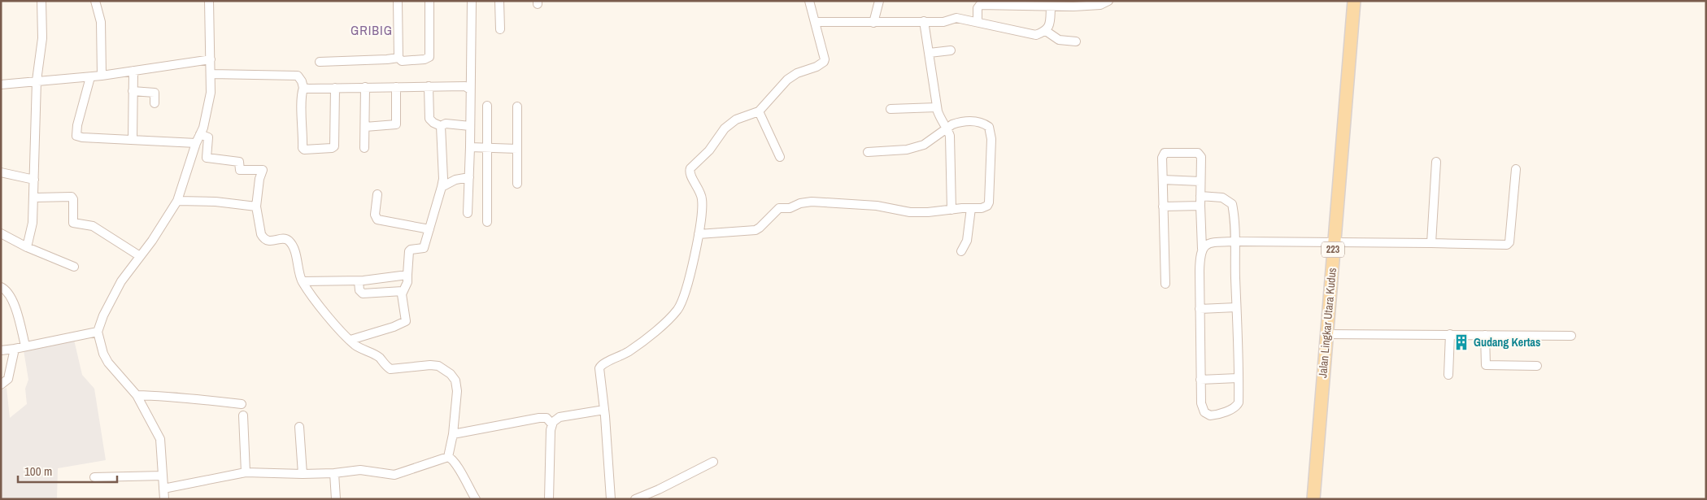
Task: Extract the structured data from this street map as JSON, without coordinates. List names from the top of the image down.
{
  "streets": {
    "main road": ["223", "Jalan Lingkar Utara Kudus"]
  },
  "districts": ["GRIBIG"],
  "places": {
    "building": ["Gudang Kertas"]
  },
  "scale_bar": "100 m"
}
